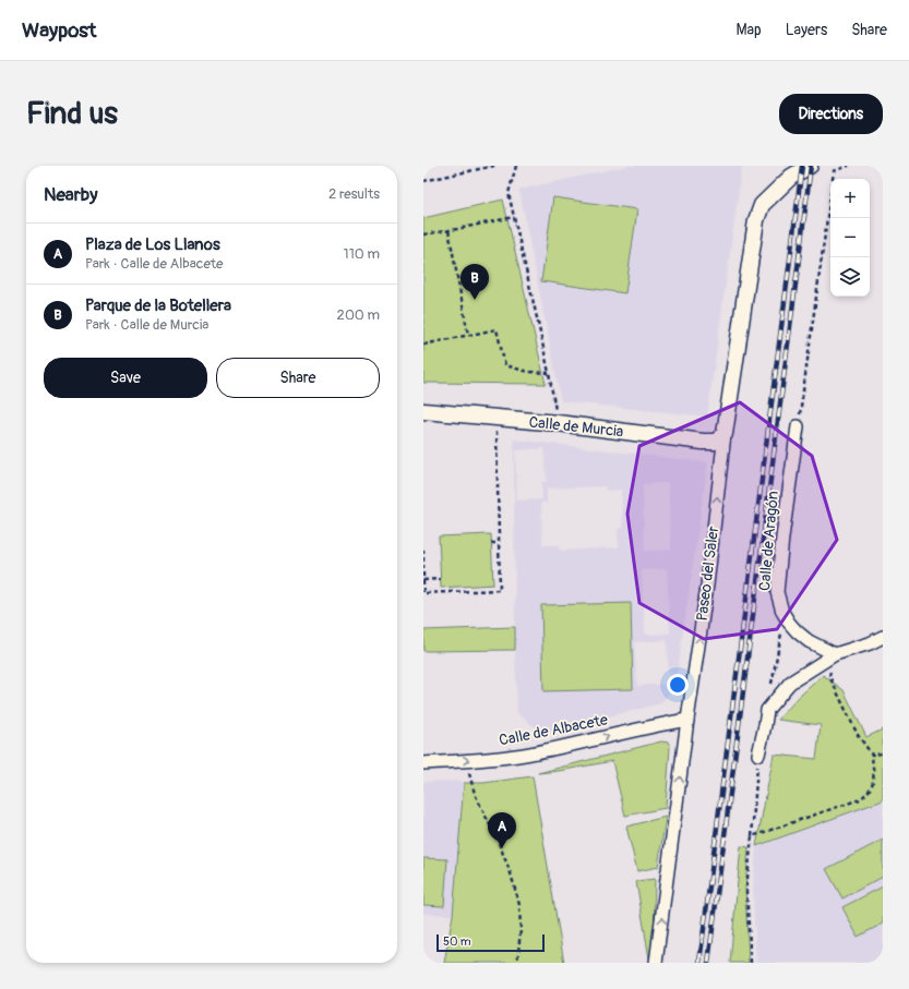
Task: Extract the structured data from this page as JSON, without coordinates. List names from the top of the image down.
{
  "streets": {
    "street": [
      "Calle de Murcia",
      "Calle de Aragón",
      "Paseo del Saler",
      "Calle de Albacete"
    ]
  },
  "crossings": [
    ["Calle de Murcia", "Paseo del Saler"],
    ["Paseo del Saler", "Calle de Albacete"]
  ],
  "one_way": ["Paseo del Saler", "Calle de Albacete"],
  "scale_bar": "50 m",
  "page": {
    "header": "Waypost",
    "nav": ["Map", "Layers", "Share"],
    "buttons": [
      "Directions",
      ["Save", "Share"]
    ],
    "title": "Find us",
    "heading": ["Nearby", "2 results"],
    "map_buttons": ["+", "−"],
    "list": [
      {
        "mark": "A",
        "name": "Plaza de Los Llanos",
        "note": "Park · Calle de Albacete",
        "value": "110 m"
      },
      {
        "mark": "B",
        "name": "Parque de la Botellera",
        "note": "Park · Calle de Murcia",
        "value": "200 m"
      }
    ],
    "pins": ["B", "A"],
    "scale": "50 m"
  }
}
